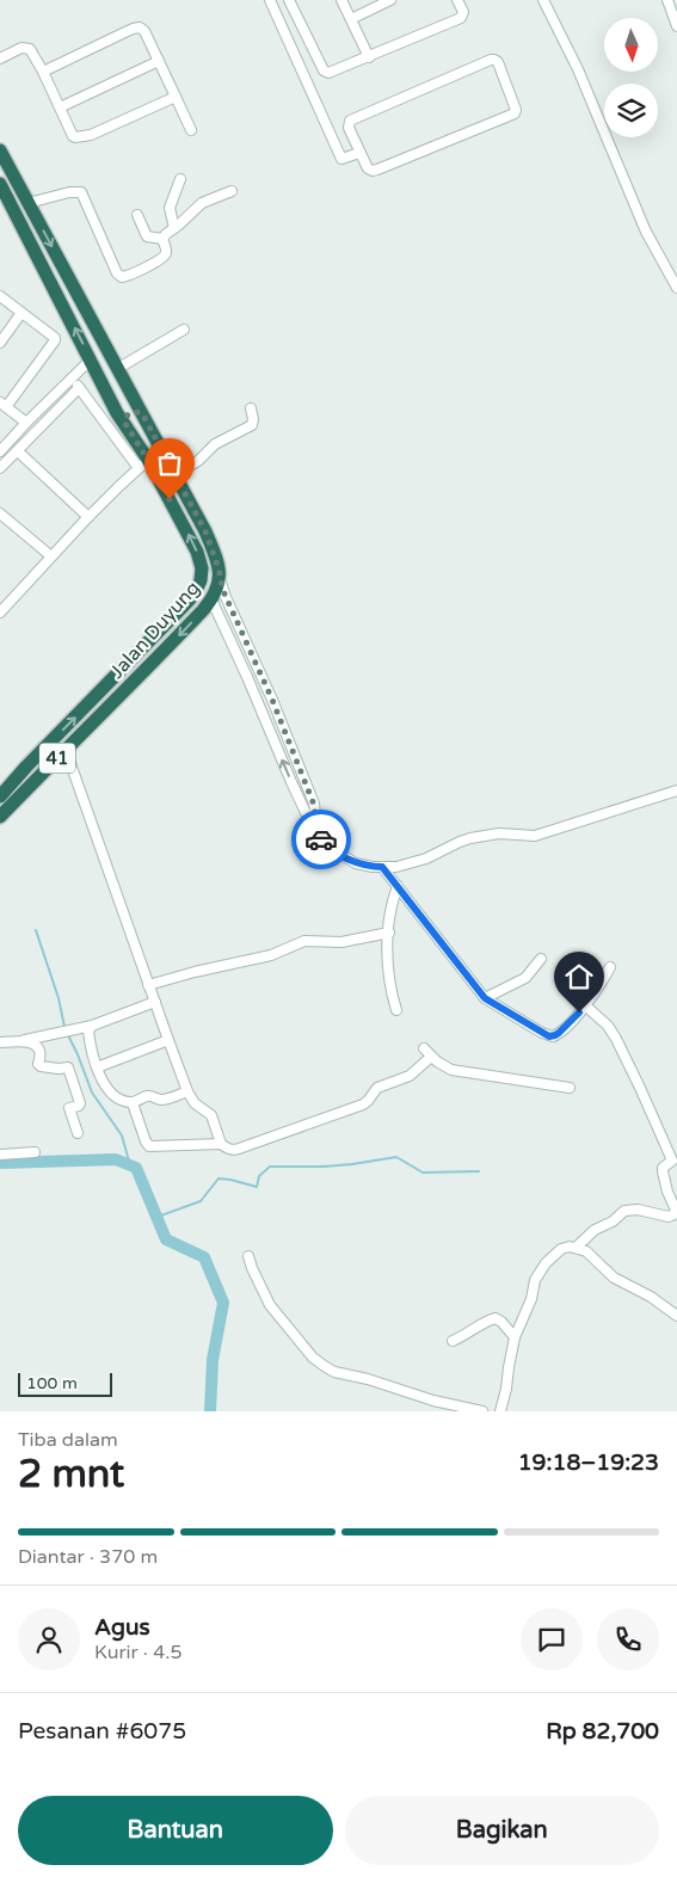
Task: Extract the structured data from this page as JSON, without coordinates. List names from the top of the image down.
{
  "streets": {
    "highway": ["Jalan Duyung", "41"]
  },
  "scale_bar": "100 m",
  "north": "bottom",
  "page": {
    "scale": "100 m",
    "heading": ["2 mnt", "Tiba dalam", "19:18–19:23"],
    "panel": [
      "Agus",
      "Kurir · 4.5",
      "Pesanan #6075",
      "Rp 82,700"
    ],
    "bar": "Diantar · 370 m",
    "buttons": ["Bantuan", "Bagikan"]
  }
}
